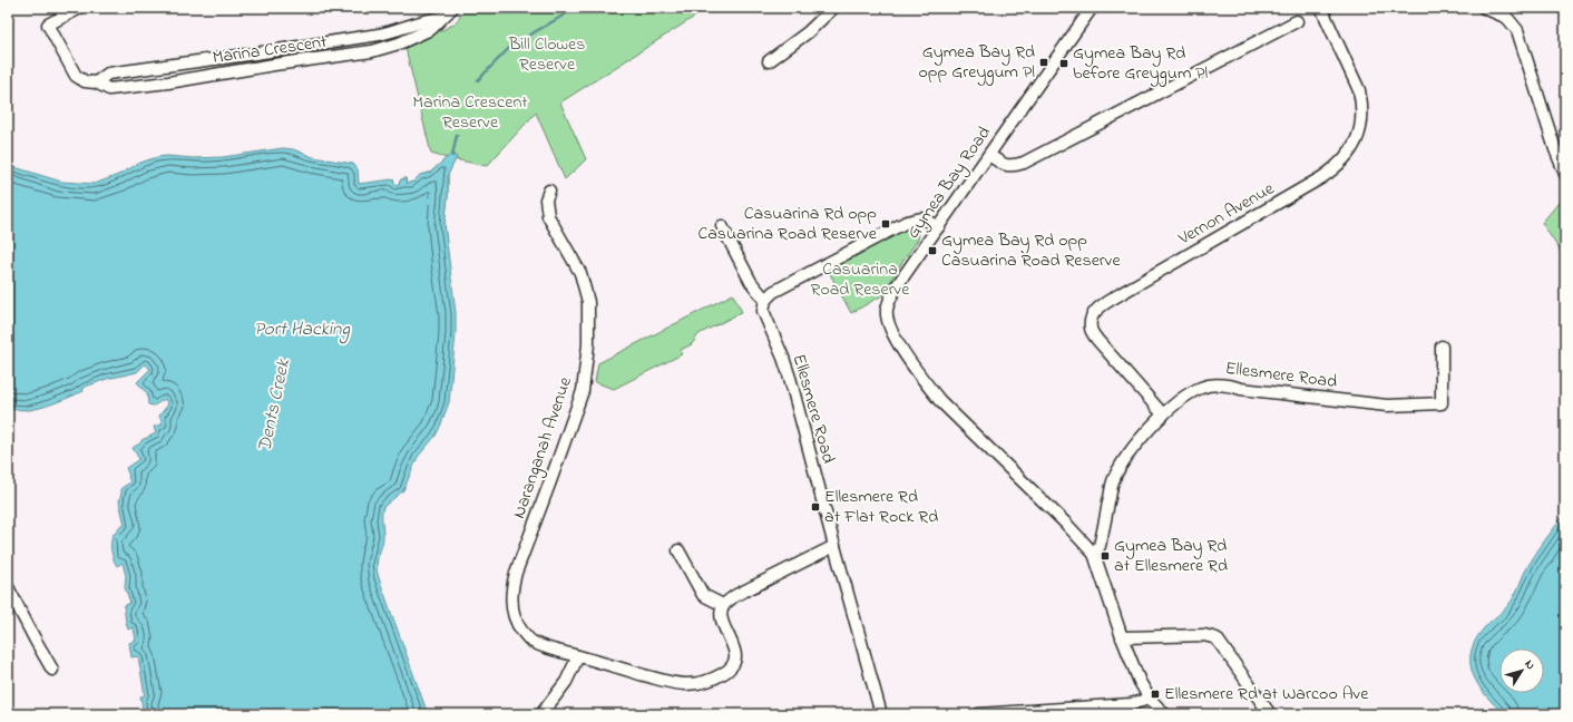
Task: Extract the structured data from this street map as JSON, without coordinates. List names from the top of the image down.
{
  "streets": {
    "street": [
      "Marina Crescent",
      "Gymea Bay Road",
      "Vernon Avenue",
      "Ellesmere Road",
      "Naranganah Avenue"
    ]
  },
  "crossings": [
    ["Gymea Bay Road", "Ellesmere Road"],
    ["Vernon Avenue", "Ellesmere Road"]
  ],
  "water": ["Port Hacking", "Dents Creek"],
  "parks": ["Bill Clowes Reserve", "Marina Crescent Reserve", "Casuarina Road Reserve"],
  "places": {
    "transit": [
      "Gymea Bay Rd opp Greygum Pl",
      "Gymea Bay Rd before Greygum Pl",
      "Casuarina Rd opp Casuarina Road Reserve",
      "Gymea Bay Rd opp Casuarina Road Reserve",
      "Ellesmere Rd at Flat Rock Rd",
      "Gymea Bay Rd at Ellesmere Rd",
      "Ellesmere Rd at Warcoo Ave"
    ]
  },
  "north": "top right"
}
